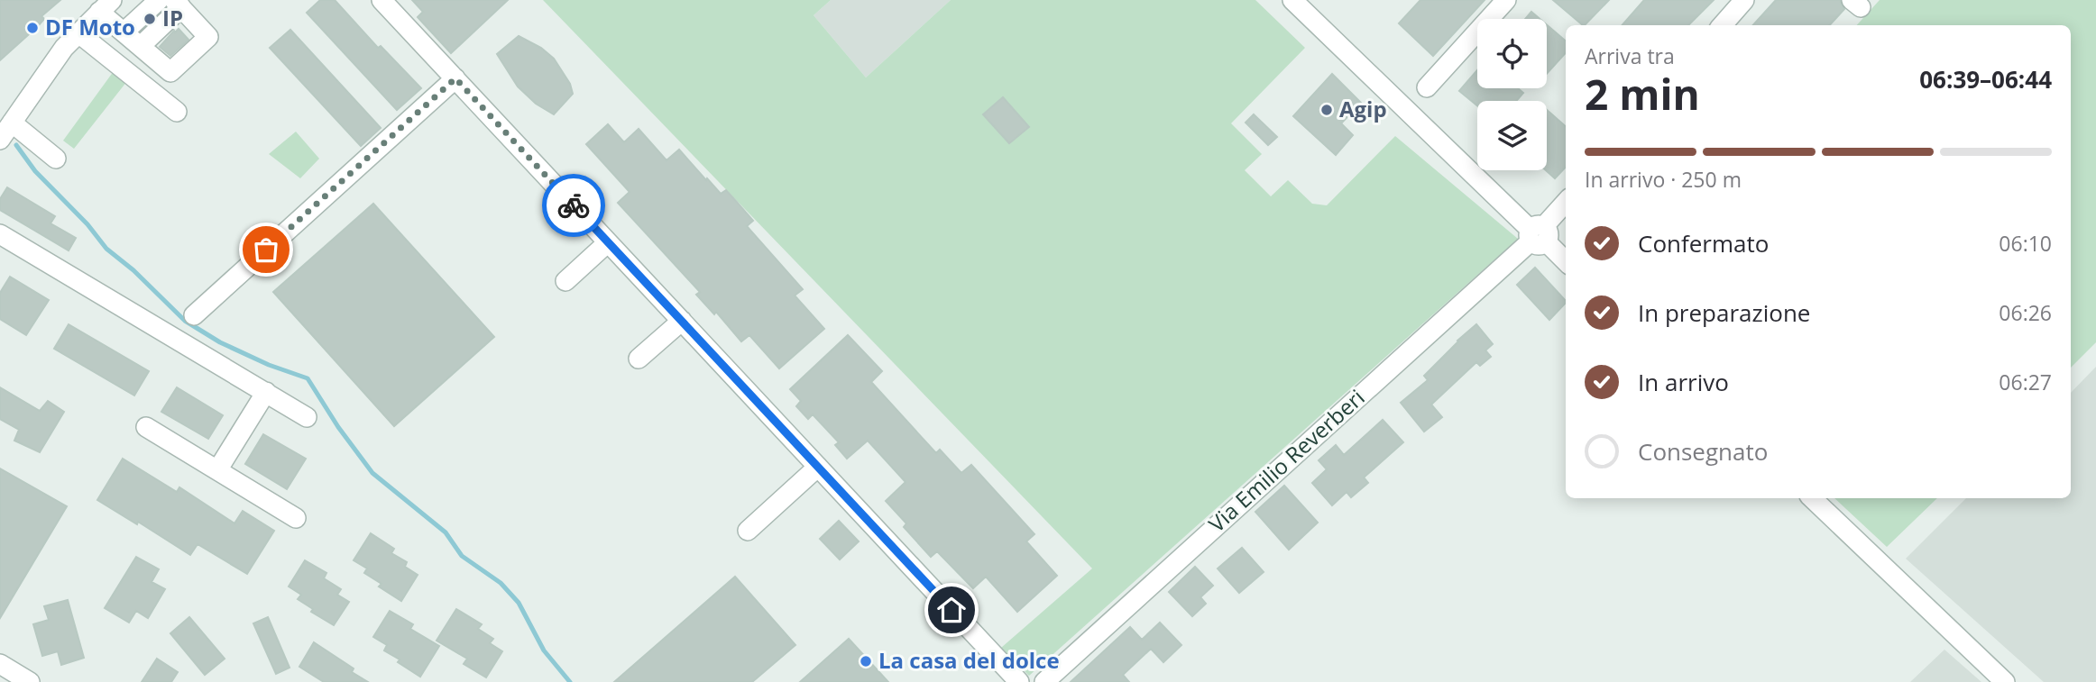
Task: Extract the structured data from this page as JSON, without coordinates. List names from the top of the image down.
{
  "streets": {
    "street": ["Via Emilio Reverberi"]
  },
  "places": [
    "IP",
    "DF Moto",
    "Agip",
    "La casa del dolce"
  ],
  "page": {
    "heading": ["2 min", "Arriva tra", "06:39–06:44"],
    "bar": "In arrivo · 250 m",
    "list": [
      ["Confermato", "06:10"],
      ["In preparazione", "06:26"],
      ["In arrivo", "06:27"],
      "Consegnato"
    ]
  }
}
